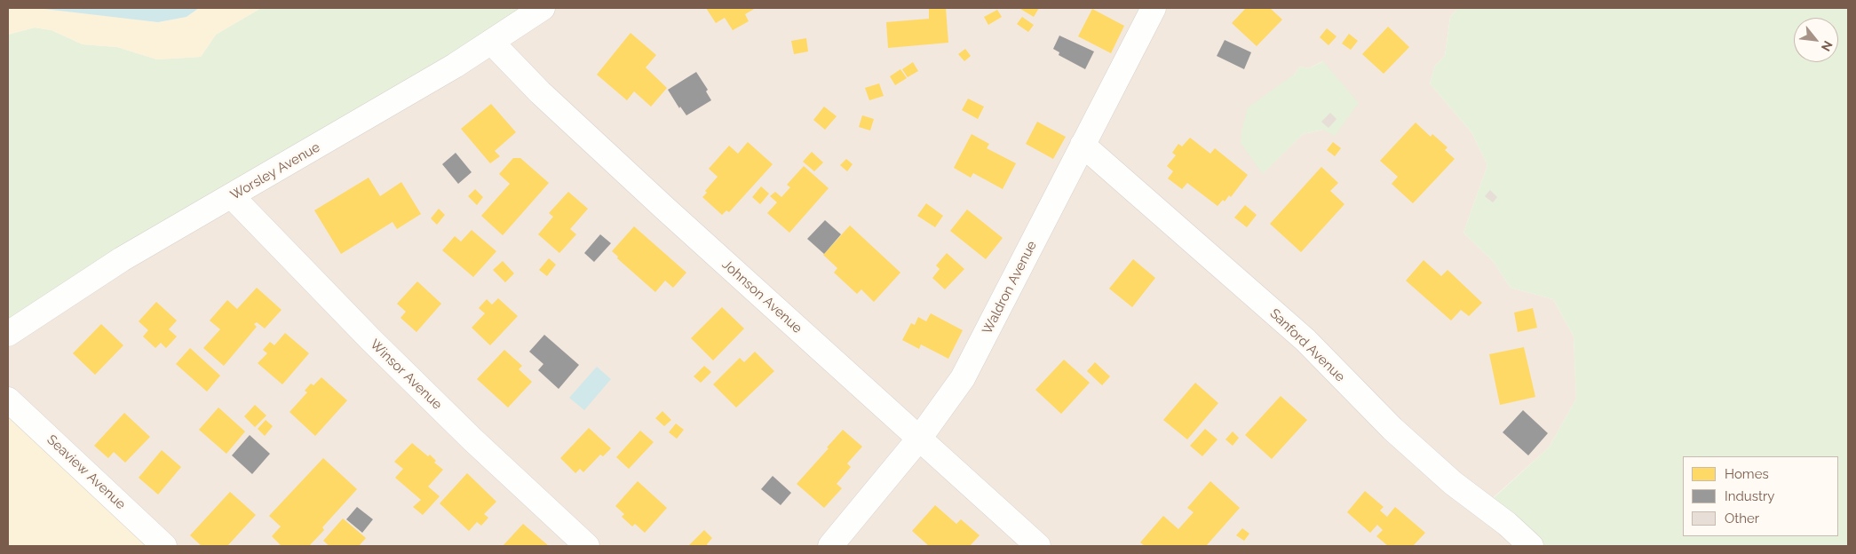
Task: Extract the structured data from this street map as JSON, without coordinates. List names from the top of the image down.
{
  "streets": {
    "street": [
      "Worsley Avenue",
      "Waldron Avenue",
      "Johnson Avenue",
      "Sanford Avenue",
      "Winsor Avenue",
      "Seaview Avenue"
    ]
  },
  "crossings": [
    ["Worsley Avenue", "Johnson Avenue"],
    ["Worsley Avenue", "Winsor Avenue"],
    ["Waldron Avenue", "Johnson Avenue"],
    ["Waldron Avenue", "Sanford Avenue"]
  ],
  "legend": ["Homes", "Industry", "Other"],
  "north": "bottom right"
}
